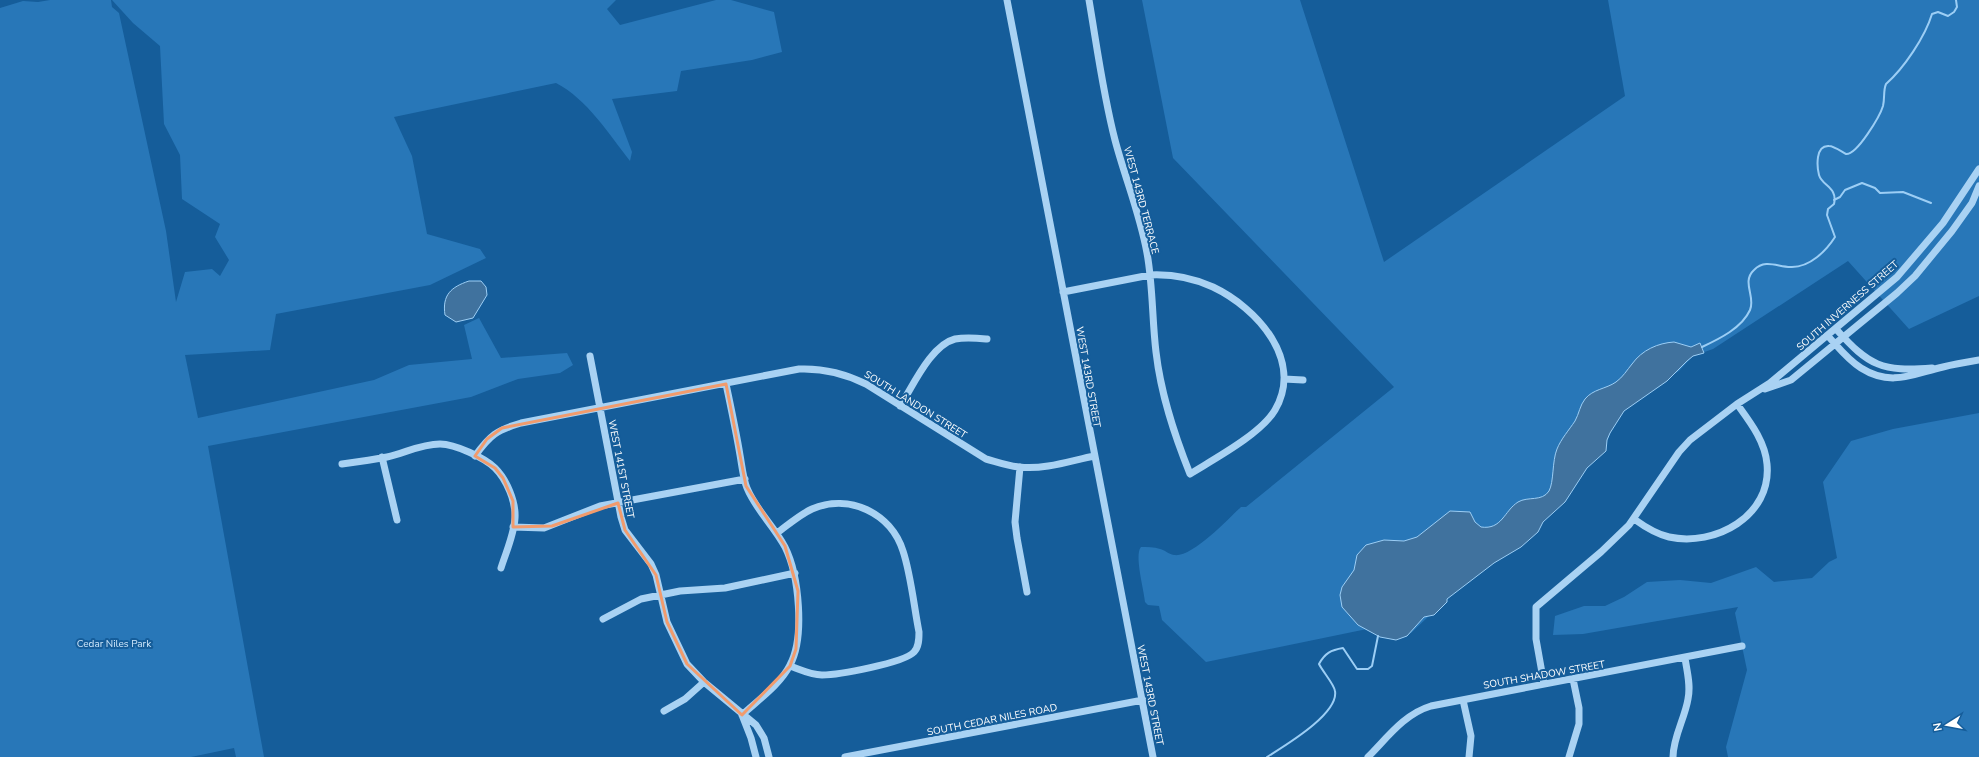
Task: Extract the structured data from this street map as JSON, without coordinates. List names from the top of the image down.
{
  "streets": {
    "street": [
      "WEST 143RD TERRACE",
      "SOUTH INVERNESS STREET",
      "WEST 143RD STREET",
      "SOUTH LANDON STREET",
      "WEST 141ST STREET",
      "SOUTH SHADOW STREET",
      "SOUTH CEDAR NILES ROAD"
    ]
  },
  "crossings": [
    ["SOUTH INVERNESS STREET", "SOUTH SHADOW STREET"],
    ["WEST 143RD STREET", "SOUTH LANDON STREET"],
    ["WEST 143RD STREET", "SOUTH CEDAR NILES ROAD"],
    ["SOUTH LANDON STREET", "WEST 141ST STREET"]
  ],
  "parks": ["Cedar Niles Park"],
  "north": "left"
}
